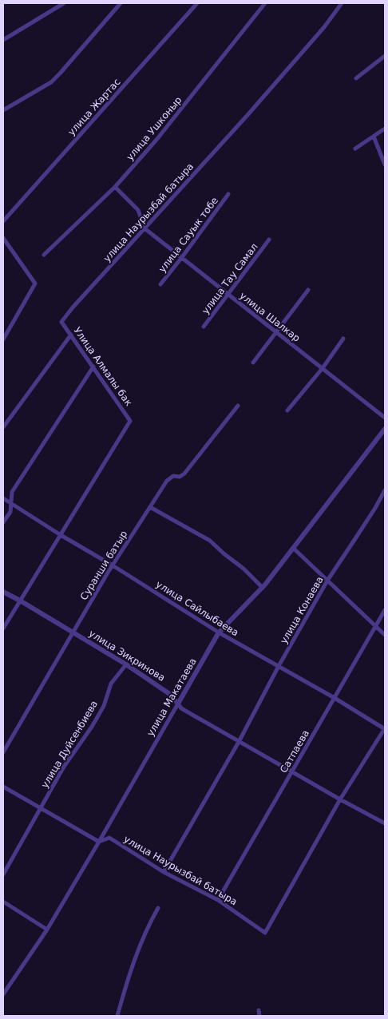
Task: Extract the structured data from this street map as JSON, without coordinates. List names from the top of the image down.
{
  "streets": {
    "street": [
      "улица Жартас",
      "улица Ушконыр",
      "улица Наурызбай батыра",
      "улица Сауык тобе",
      "улица Тау Самал",
      "улица Шалкар",
      "Улица Алмалы бак",
      "Суранши батыр",
      "улица Сайлыбаева",
      "улица Конаева",
      "улица Зикринова",
      "улица Макатаева",
      "улица Дуйсенбиева",
      "Сатпаева"
    ]
  },
  "crossings": [
    ["улица Наурызбай батыра", "улица Шалкар"],
    ["улица Наурызбай батыра", "Улица Алмалы бак"],
    ["улица Наурызбай батыра", "улица Конаева"],
    ["улица Наурызбай батыра", "улица Зикринова"],
    ["улица Наурызбай батыра", "улица Макатаева"],
    ["улица Наурызбай батыра", "улица Дуйсенбиева"],
    ["улица Наурызбай батыра", "Сатпаева"],
    ["улица Сауык тобе", "улица Шалкар"],
    ["улица Тау Самал", "улица Шалкар"],
    ["Улица Алмалы бак", "улица Сайлыбаева"],
    ["Суранши батыр", "улица Сайлыбаева"],
    ["Суранши батыр", "улица Зикринова"],
    ["улица Сайлыбаева", "улица Конаева"],
    ["улица Сайлыбаева", "улица Макатаева"],
    ["улица Сайлыбаева", "Сатпаева"],
    ["улица Конаева", "улица Зикринова"],
    ["улица Зикринова", "улица Макатаева"],
    ["улица Зикринова", "улица Дуйсенбиева"],
    ["улица Зикринова", "Сатпаева"]
  ]
}
